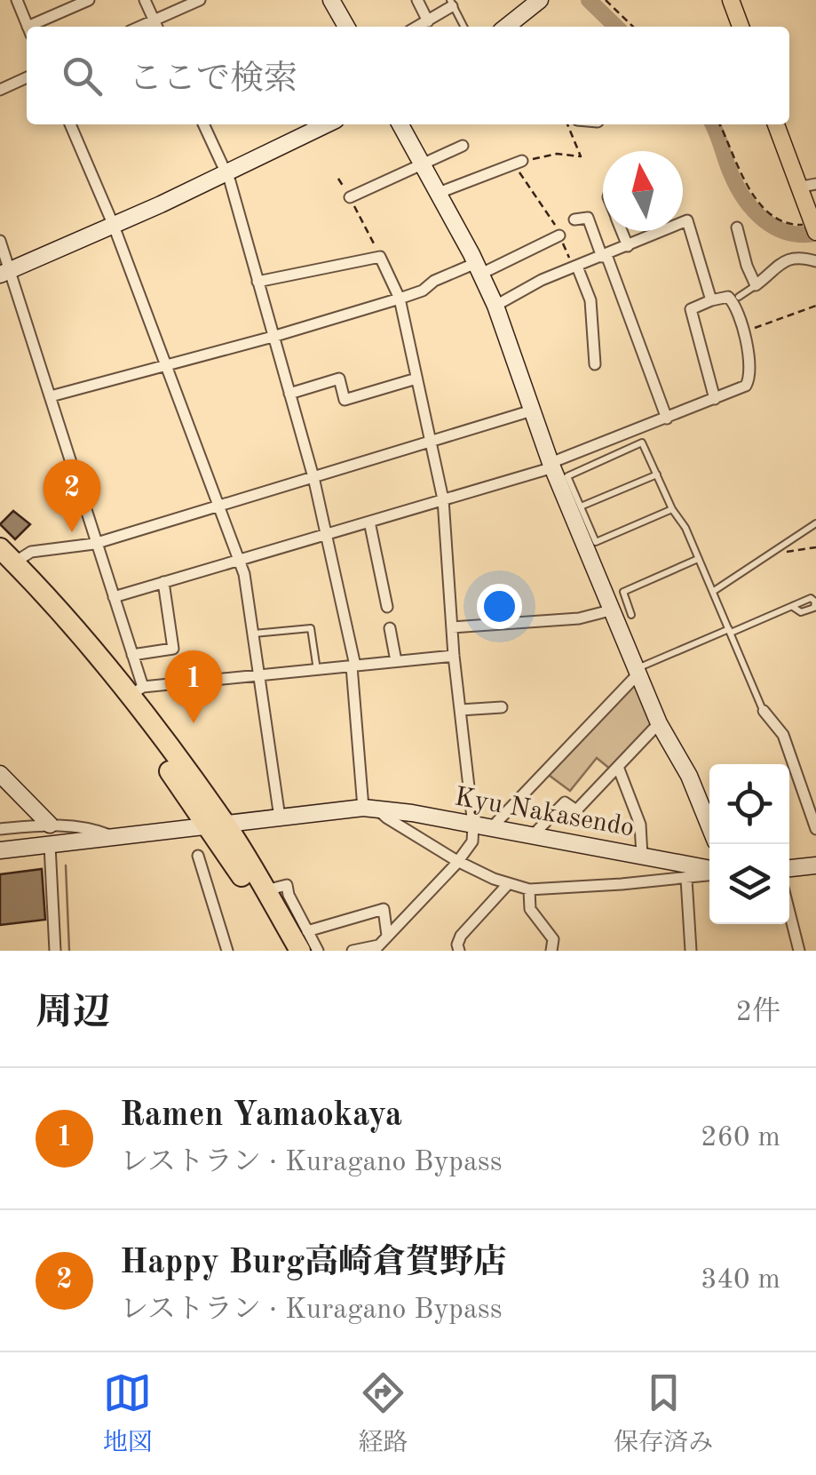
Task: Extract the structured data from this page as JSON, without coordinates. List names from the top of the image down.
{
  "streets": {
    "street": ["Kyu Nakasendo"]
  },
  "north": "top",
  "page": {
    "search": "ここで検索",
    "pins": ["2", "1"],
    "heading": ["周辺", "2件"],
    "list": [
      {
        "mark": "1",
        "name": "Ramen Yamaokaya",
        "note": "レストラン · Kuragano Bypass",
        "value": "260 m"
      },
      {
        "mark": "2",
        "name": "Happy Burg高崎倉賀野店",
        "note": "レストラン · Kuragano Bypass",
        "value": "340 m"
      }
    ],
    "nav": ["地図", "経路", "保存済み"]
  }
}
